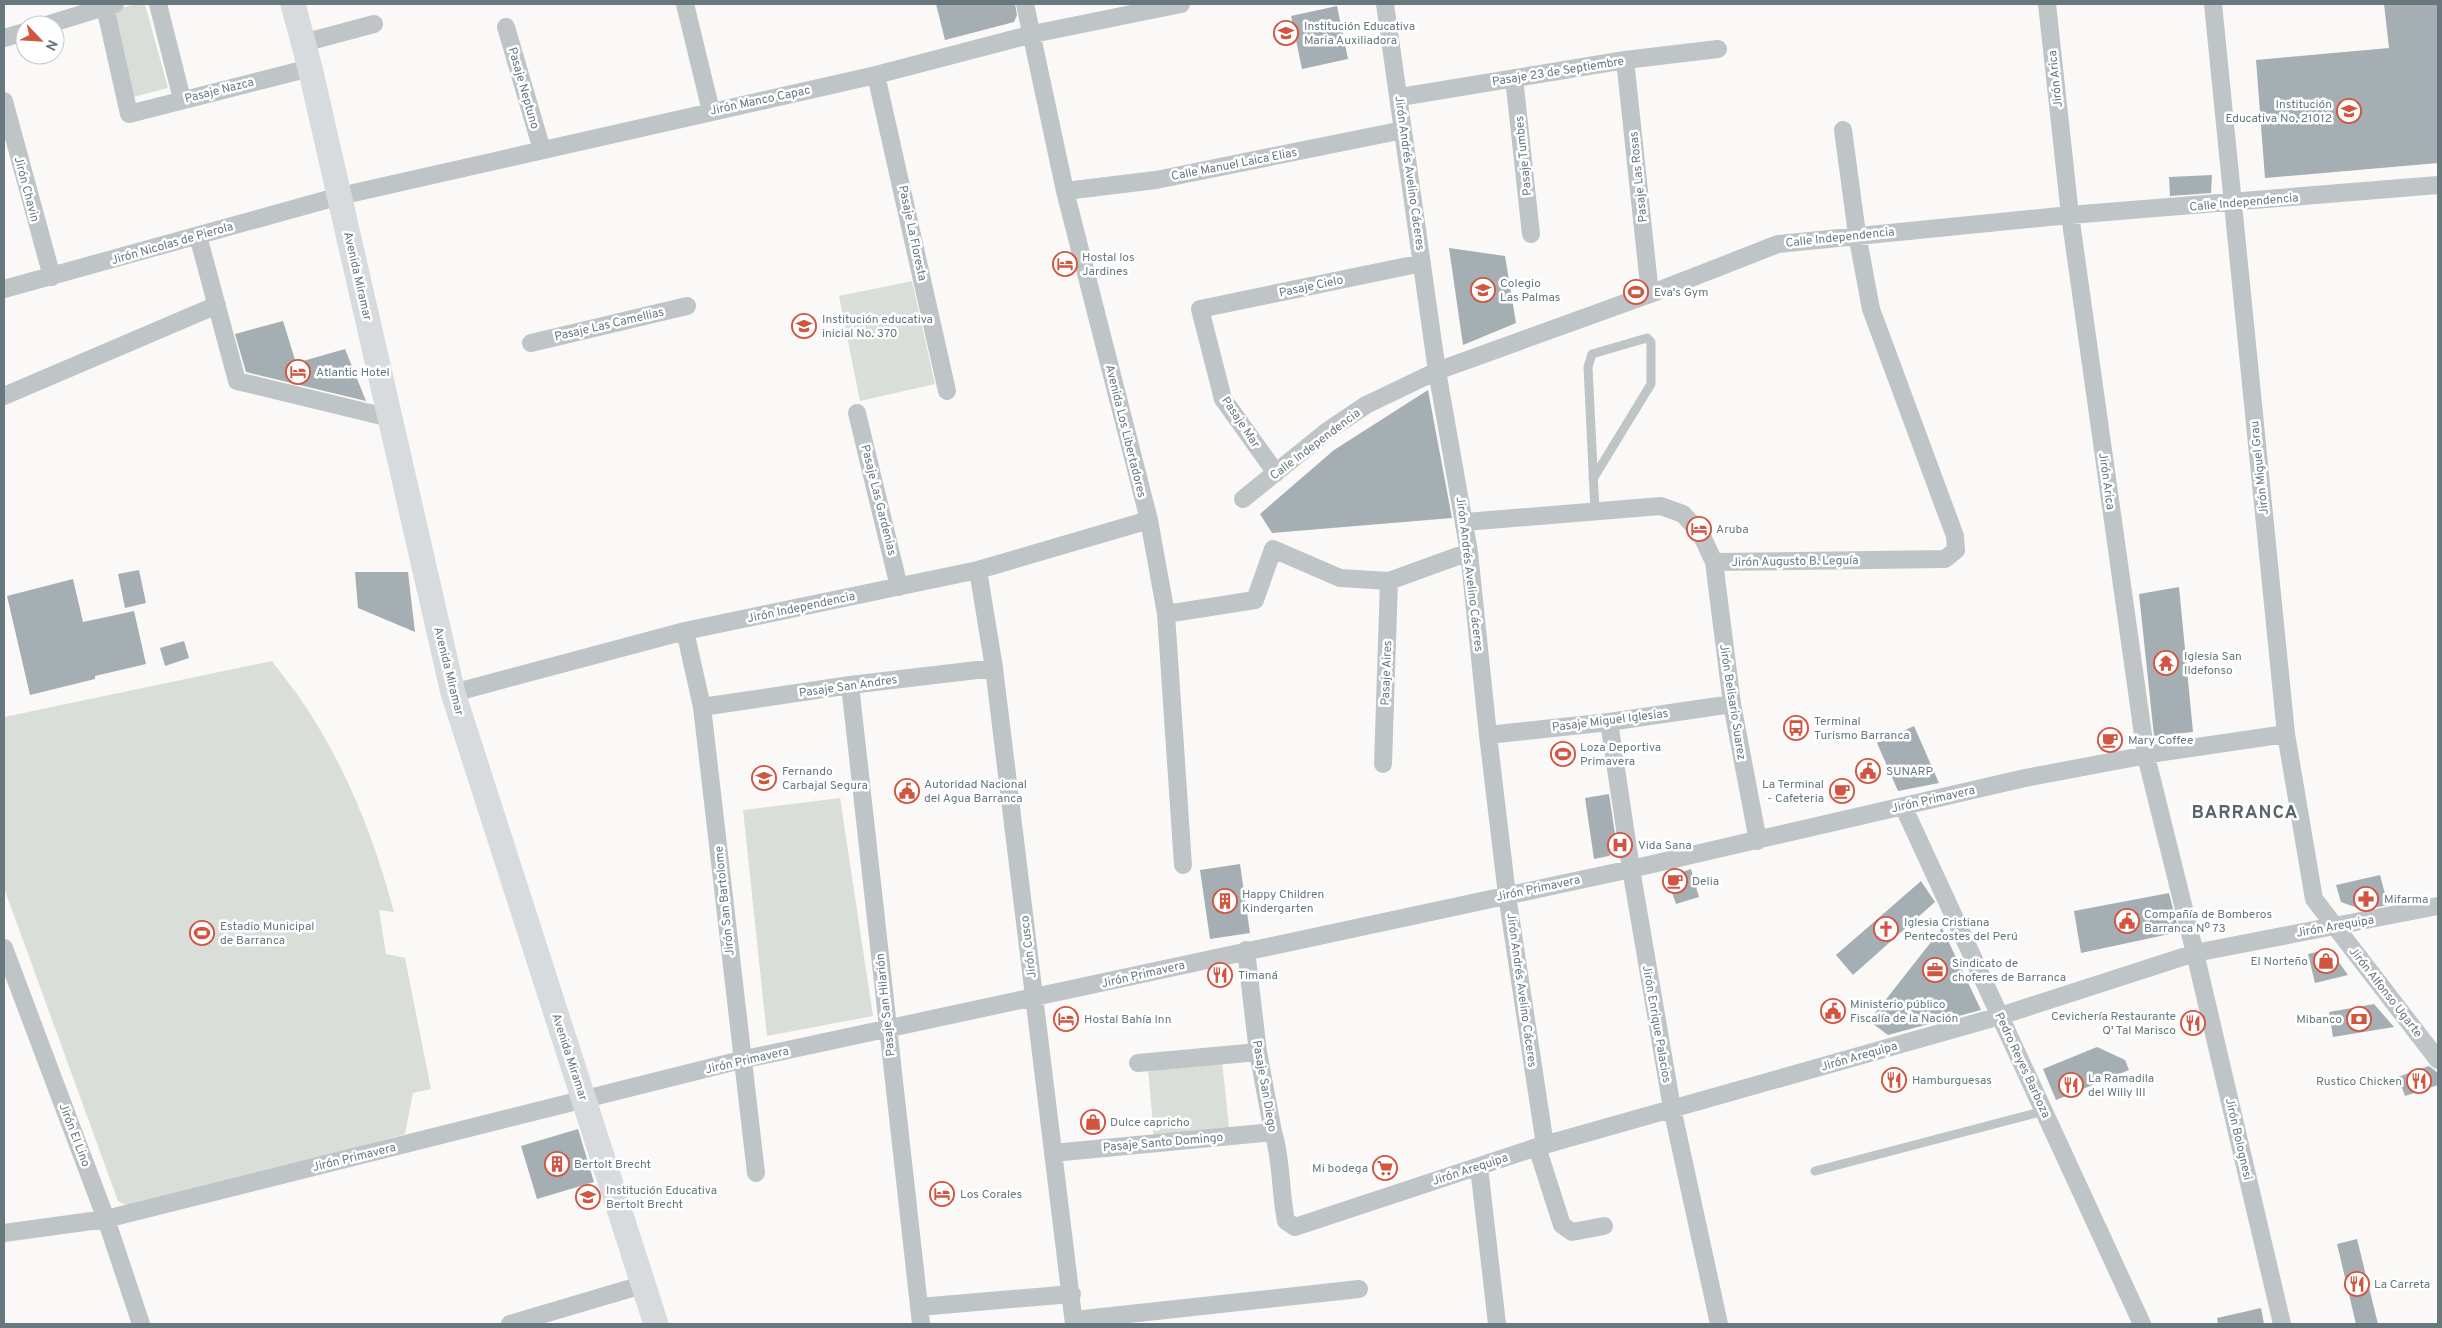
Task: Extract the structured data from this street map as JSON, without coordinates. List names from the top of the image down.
{
  "streets": {
    "street": [
      "Pasaje 23 de Septiembre",
      "Jirón Arica",
      "Pasaje Neptuno",
      "Pasaje Nazca",
      "Jirón Manco Capac",
      "Pasaje Tumbes",
      "Calle Manuel Laica Elias",
      "Jirón Andrés Avelino Cáceres",
      "Pasaje Las Rosas",
      "Jirón Chavin",
      "Calle Independencia",
      "Pasaje La Floresta",
      "Jirón Nicolas de Pierola",
      "Avenida Miramar",
      "Pasaje Cielo",
      "Pasaje Las Camellias",
      "Pasaje Mar",
      "Avenida Los Libertadores",
      "Jirón Miguel Grau",
      "Pasaje Las Gardenias",
      "Jirón Augusto B. Leguía",
      "Jirón Independencia",
      "Pasaje Aires",
      "Pasaje San Andres",
      "Jirón Belisario Suarez",
      "Pasaje Miguel Iglesias",
      "Jirón Primavera",
      "Jirón San Bartolome",
      "Jirón Arequipa",
      "Jirón Cusco",
      "Jirón Alfonso Ugarte",
      "Pasaje San Hilarión",
      "Jirón Enrique Palacios",
      "Pedro Reyes Barboza",
      "Pasaje San Diego",
      "Jirón El Lino",
      "Jirón Bolognesi",
      "Pasaje Santo Domingo"
    ]
  },
  "crossings": [
    ["Pasaje 23 de Septiembre", "Pasaje Tumbes"],
    ["Pasaje 23 de Septiembre", "Jirón Andrés Avelino Cáceres"],
    ["Pasaje 23 de Septiembre", "Pasaje Las Rosas"],
    ["Jirón Arica", "Calle Independencia"],
    ["Jirón Arica", "Jirón Primavera"],
    ["Jirón Arica", "Jirón Arequipa"],
    ["Jirón Arica", "Jirón Bolognesi"],
    ["Pasaje Neptuno", "Jirón Manco Capac"],
    ["Pasaje Nazca", "Avenida Miramar"],
    ["Jirón Manco Capac", "Pasaje La Floresta"],
    ["Jirón Manco Capac", "Jirón Nicolas de Pierola"],
    ["Jirón Manco Capac", "Avenida Miramar"],
    ["Jirón Manco Capac", "Avenida Los Libertadores"],
    ["Calle Manuel Laica Elias", "Jirón Andrés Avelino Cáceres"],
    ["Calle Manuel Laica Elias", "Avenida Los Libertadores"],
    ["Jirón Andrés Avelino Cáceres", "Calle Independencia"],
    ["Jirón Andrés Avelino Cáceres", "Pasaje Cielo"],
    ["Jirón Andrés Avelino Cáceres", "Jirón Augusto B. Leguía"],
    ["Jirón Andrés Avelino Cáceres", "Pasaje Miguel Iglesias"],
    ["Jirón Andrés Avelino Cáceres", "Jirón Primavera"],
    ["Jirón Andrés Avelino Cáceres", "Jirón Arequipa"],
    ["Pasaje Las Rosas", "Calle Independencia"],
    ["Jirón Chavin", "Jirón Nicolas de Pierola"],
    ["Calle Independencia", "Pasaje Mar"],
    ["Calle Independencia", "Jirón Miguel Grau"],
    ["Calle Independencia", "Jirón Augusto B. Leguía"],
    ["Jirón Nicolas de Pierola", "Avenida Miramar"],
    ["Avenida Miramar", "Jirón Independencia"],
    ["Avenida Miramar", "Jirón Primavera"],
    ["Pasaje Cielo", "Pasaje Mar"],
    ["Avenida Los Libertadores", "Jirón Independencia"],
    ["Jirón Miguel Grau", "Jirón Primavera"],
    ["Jirón Miguel Grau", "Jirón Arequipa"],
    ["Jirón Miguel Grau", "Jirón Alfonso Ugarte"],
    ["Pasaje Las Gardenias", "Jirón Independencia"],
    ["Jirón Augusto B. Leguía", "Jirón Belisario Suarez"],
    ["Jirón Independencia", "Jirón San Bartolome"],
    ["Jirón Independencia", "Jirón Cusco"],
    ["Pasaje San Andres", "Jirón San Bartolome"],
    ["Pasaje San Andres", "Jirón Cusco"],
    ["Pasaje San Andres", "Pasaje San Hilarión"],
    ["Jirón Belisario Suarez", "Pasaje Miguel Iglesias"],
    ["Jirón Belisario Suarez", "Jirón Primavera"],
    ["Pasaje Miguel Iglesias", "Jirón Enrique Palacios"],
    ["Jirón Primavera", "Jirón San Bartolome"],
    ["Jirón Primavera", "Jirón Cusco"],
    ["Jirón Primavera", "Pasaje San Hilarión"],
    ["Jirón Primavera", "Jirón Enrique Palacios"],
    ["Jirón Primavera", "Pedro Reyes Barboza"],
    ["Jirón Primavera", "Pasaje San Diego"],
    ["Jirón Primavera", "Jirón El Lino"],
    ["Jirón Arequipa", "Jirón Alfonso Ugarte"],
    ["Jirón Arequipa", "Jirón Enrique Palacios"],
    ["Jirón Arequipa", "Pedro Reyes Barboza"],
    ["Jirón Arequipa", "Pasaje San Diego"],
    ["Jirón Arequipa", "Jirón Bolognesi"],
    ["Jirón Cusco", "Pasaje Santo Domingo"],
    ["Pasaje San Diego", "Pasaje Santo Domingo"]
  ],
  "districts": ["BARRANCA"],
  "places": {
    "school or university": [
      "Institución Educativa Maria Auxiliadora",
      "Institución Educativa No. 21012",
      "Colegio Las Palmas",
      "Institución educativa inicial No. 370",
      "Fernando Carbajal Segura",
      "Institución Educativa Bertolt Brecht"
    ],
    "hotel": [
      "Hostal los Jardines",
      "Atlantic Hotel",
      "Aruba",
      "Hostal Bahía Inn",
      "Los Corales"
    ],
    "sports": ["Eva's Gym", "Loza Deportiva Primavera", "Estadio Municipal de Barranca"],
    "temple": ["Iglesia San Ildefonso"],
    "bus stop": ["Terminal Turismo Barranca"],
    "cafe": ["Mary Coffee", "La Terminal - Cafeteria", "Delia"],
    "public building": [
      "SUNARP",
      "Autoridad Nacional del Agua Barranca",
      "Compañía de Bomberos Barranca Nº 73",
      "Ministerio público Fiscalía de la Nación"
    ],
    "hospital": ["Vida Sana"],
    "pharmacy": ["Mifarma"],
    "building": ["Happy Children Kindergarten", "Bertolt Brecht"],
    "church": ["Iglesia Cristiana Pentecostes del Perú"],
    "shop": ["El Norteño", "Dulce capricho"],
    "office": ["Sindicato de choferes de Barranca"],
    "restaurant": [
      "Timaná",
      "Cevichería Restaurante Q' Tal Marisco",
      "Hamburguesas",
      "Rustico Chicken",
      "La Ramadila del Willy III",
      "La Carreta"
    ],
    "bank": ["Mibanco"],
    "supermarket": ["Mi bodega"]
  },
  "north": "bottom right"
}
